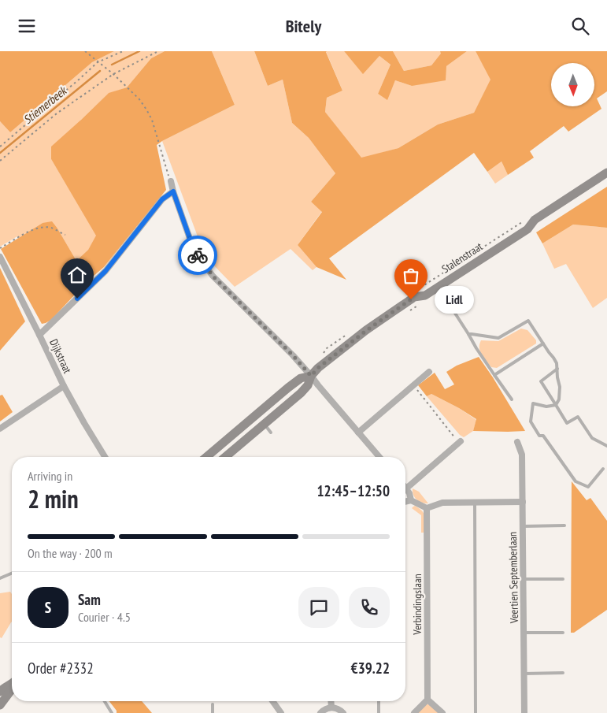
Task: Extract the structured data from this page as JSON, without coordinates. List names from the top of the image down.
{
  "streets": {
    "street": [
      "Stalenstraat",
      "Dijkstraat",
      "Veertien Septemberlaan",
      "Verbindingslaan"
    ]
  },
  "water": ["Stiemerbeek"],
  "places": ["Lidl"],
  "north": "bottom",
  "page": {
    "header": "Bitely",
    "bubble": "Lidl",
    "heading": ["2 min", "Arriving in", "12:45–12:50"],
    "panel": [
      "Sam",
      "Courier · 4.5",
      "Order #2332",
      "€39.22"
    ],
    "bar": "On the way · 200 m",
    "round": "S"
  }
}
